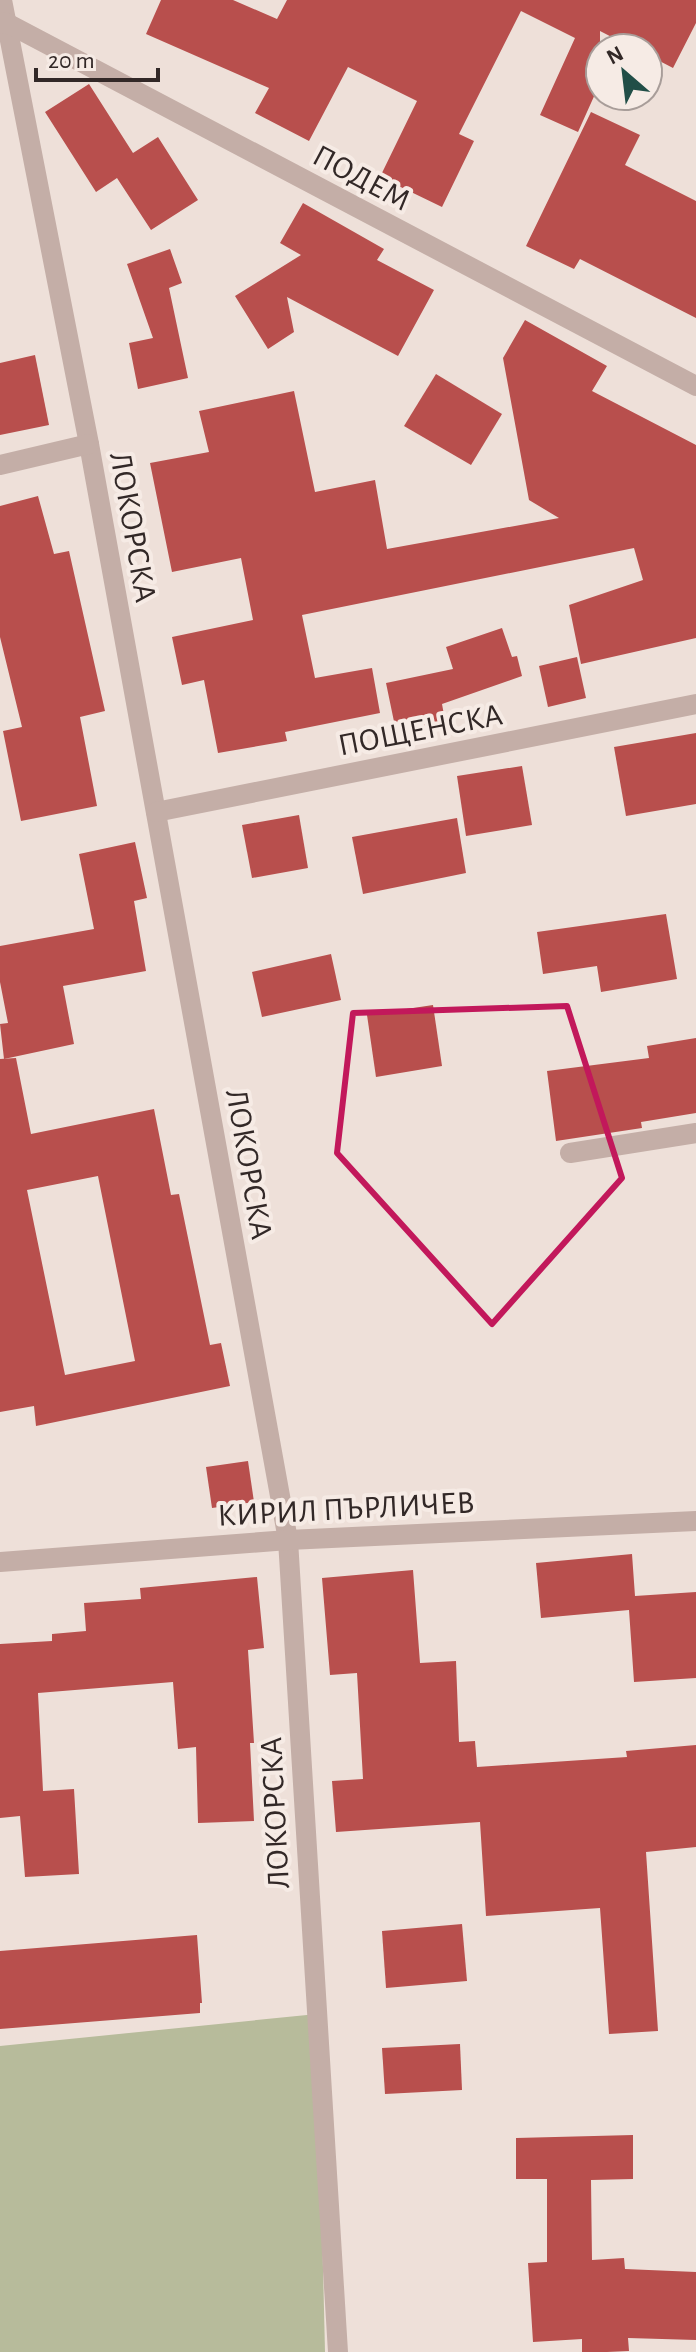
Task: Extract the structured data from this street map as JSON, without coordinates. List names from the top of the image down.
{
  "streets": {
    "street": [
      "ПОДЕМ",
      "ЛОКОРСКА",
      "ПОЩЕНСКА",
      "КИРИЛ ПЪРЛИЧЕВ"
    ]
  },
  "crossings": [
    ["ПОДЕМ", "ЛОКОРСКА"],
    ["ЛОКОРСКА", "ПОЩЕНСКА"],
    ["ЛОКОРСКА", "КИРИЛ ПЪРЛИЧЕВ"]
  ],
  "scale_bar": "20 m",
  "north": "top left"
}
